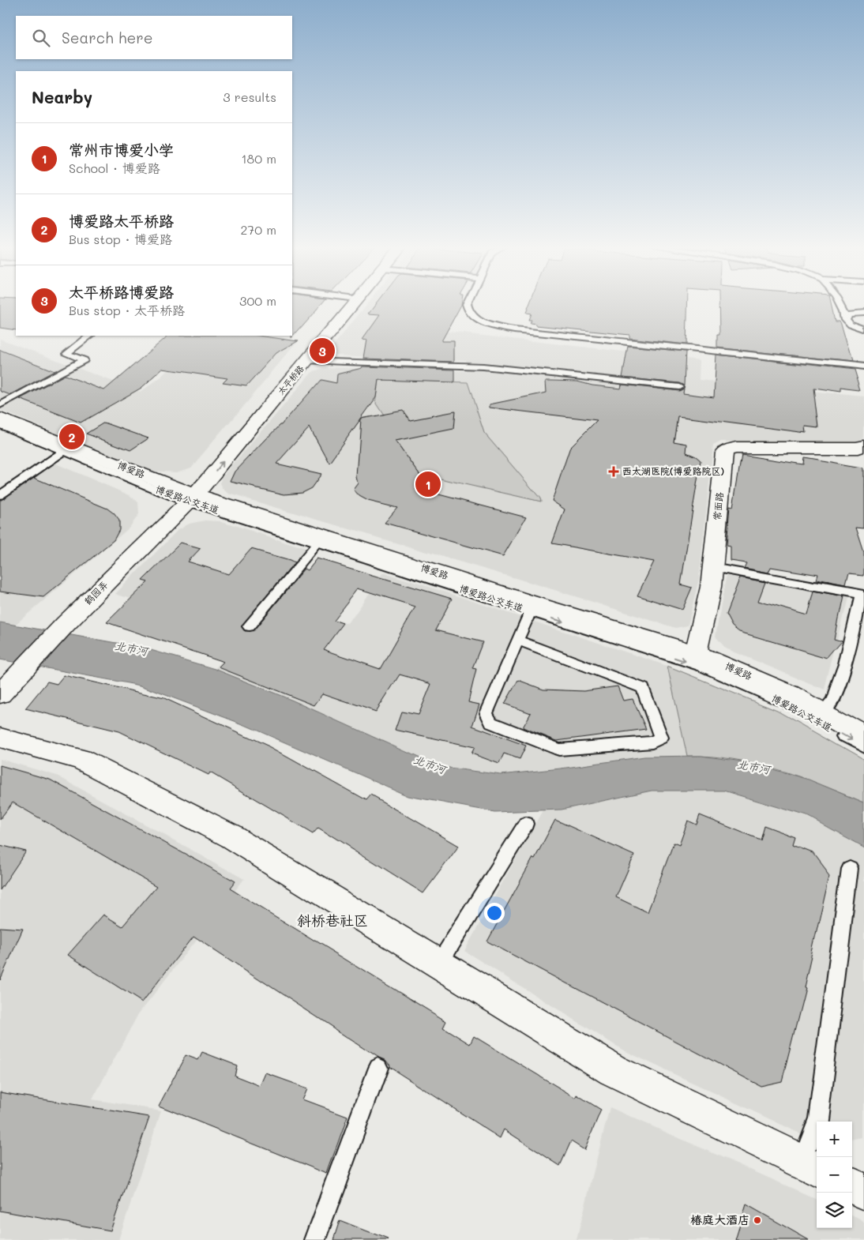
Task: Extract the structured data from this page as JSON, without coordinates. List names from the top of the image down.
{
  "streets": {
    "main road": [
      "太平桥路",
      "博爱路",
      "常面路",
      "鹤园弄"
    ],
    "lane": ["博爱路公交车道"]
  },
  "crossings": [
    ["太平桥路", "博爱路"],
    ["太平桥路", "鹤园弄"],
    ["博爱路", "博爱路公交车道"],
    ["博爱路", "常面路"],
    ["博爱路", "鹤园弄"]
  ],
  "one_way": ["博爱路公交车道"],
  "districts": ["斜桥巷社区"],
  "water": ["北市河"],
  "places": {
    "health": ["西太湖医院(博爱路院区)"],
    "other": ["椿庭大酒店"]
  },
  "page": {
    "search": "Search here",
    "heading": ["Nearby", "3 results"],
    "list": [
      {
        "mark": "1",
        "name": "常州市博爱小学",
        "note": "School · 博爱路",
        "value": "180 m"
      },
      {
        "mark": "2",
        "name": "博爱路太平桥路",
        "note": "Bus stop · 博爱路",
        "value": "270 m"
      },
      {
        "mark": "3",
        "name": "太平桥路博爱路",
        "note": "Bus stop · 太平桥路",
        "value": "300 m"
      }
    ],
    "pins": ["3", "2", "1"],
    "map_buttons": ["+", "−"]
  }
}
